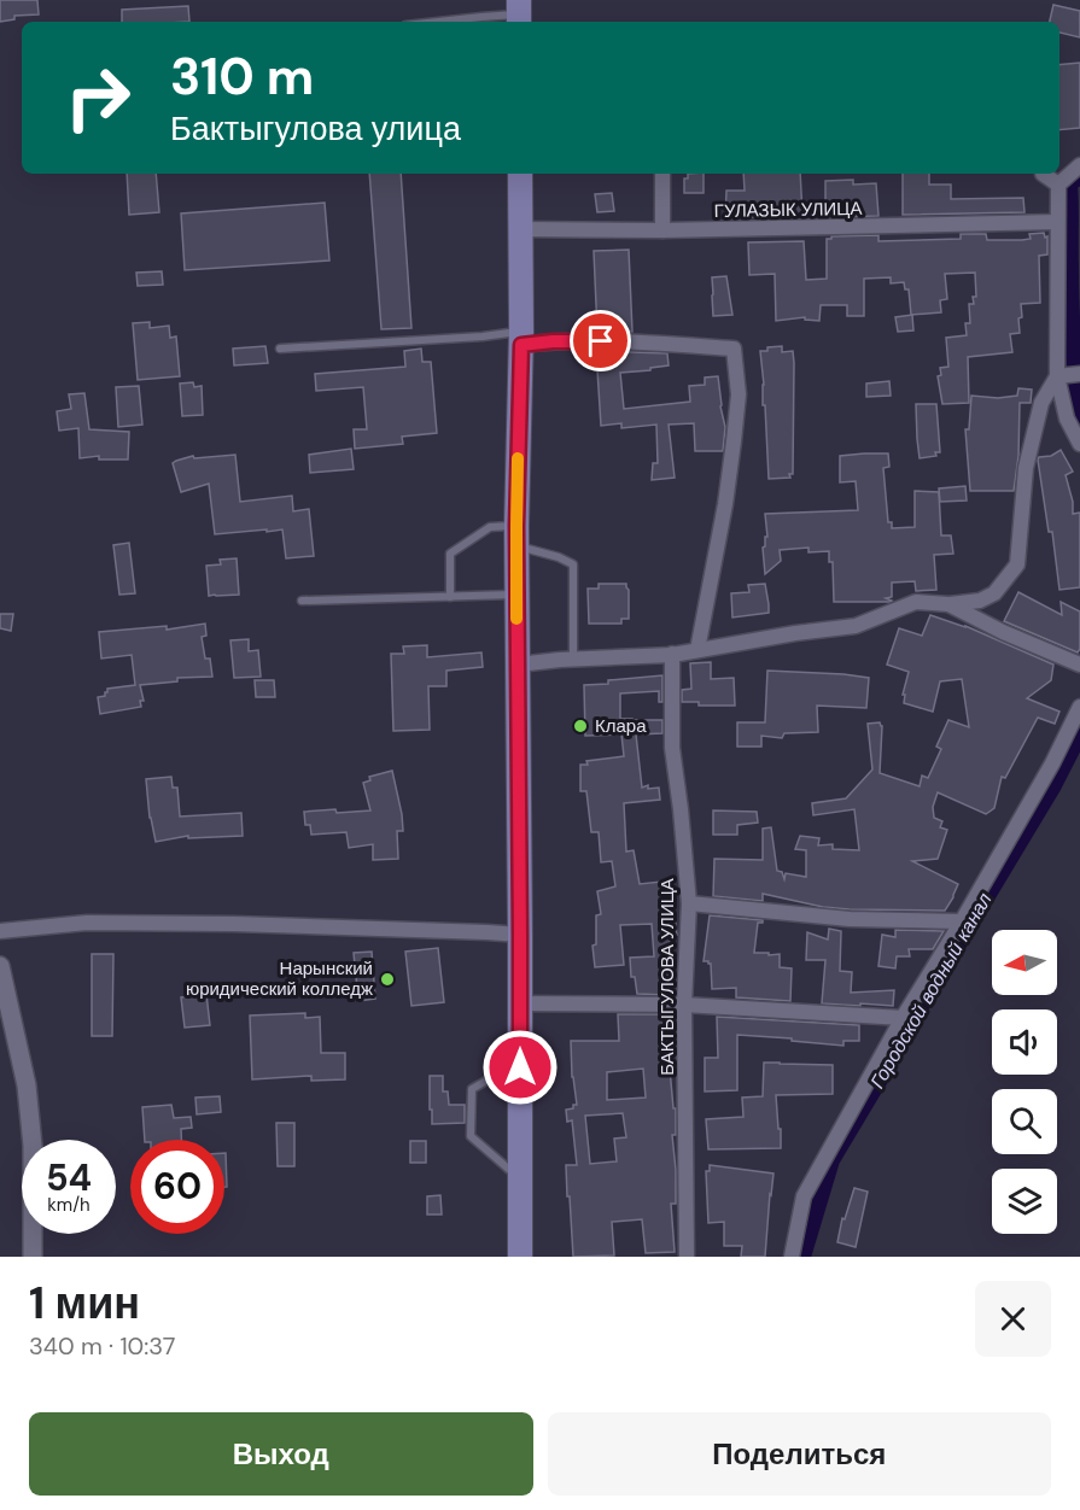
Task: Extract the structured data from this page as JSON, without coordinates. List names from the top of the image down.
{
  "streets": {
    "street": ["ГУЛАЗЫК УЛИЦА", "БАКТЫГУЛОВА УЛИЦА"]
  },
  "water": ["Городской водный канал"],
  "places": ["Клара", "Нарынский юридический колледж"],
  "north": "left",
  "page": {
    "turn": ["310 m", "Бактыгулова улица"],
    "speed": "54 km/h",
    "limit": "60",
    "heading": ["1 мин", "340 m · 10:37"],
    "buttons": ["Выход", "Поделиться"]
  }
}
